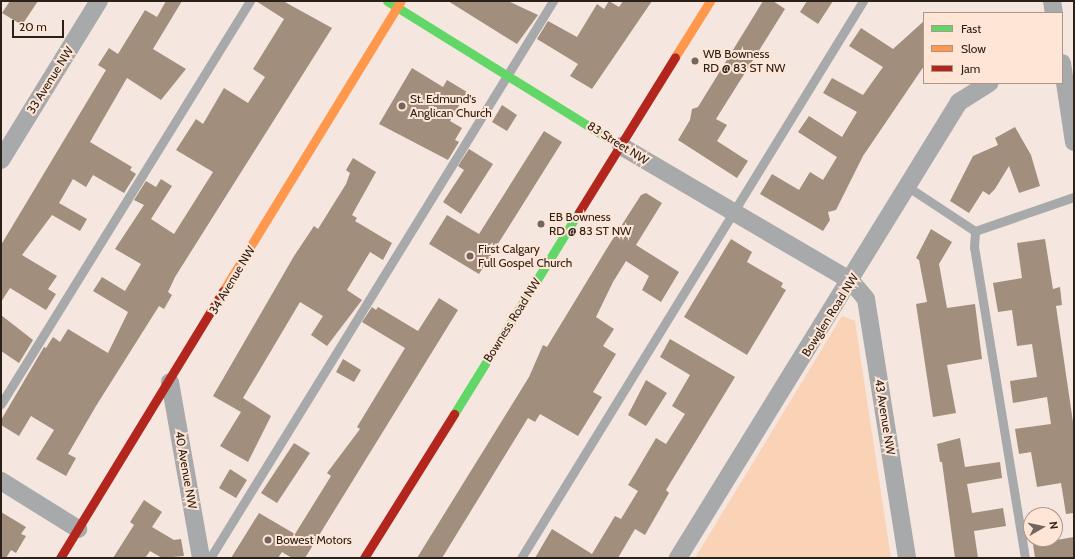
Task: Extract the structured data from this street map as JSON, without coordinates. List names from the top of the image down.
{
  "streets": {
    "street": [
      "33 Avenue NW",
      "83 Street NW",
      "34 Avenue NW",
      "Bowglen Road NW",
      "Bowness Road NW",
      "43 Avenue NW",
      "40 Avenue NW"
    ]
  },
  "crossings": [
    ["83 Street NW", "34 Avenue NW"],
    ["83 Street NW", "Bowglen Road NW"],
    ["83 Street NW", "Bowness Road NW"],
    ["83 Street NW", "43 Avenue NW"],
    ["34 Avenue NW", "40 Avenue NW"],
    ["Bowglen Road NW", "43 Avenue NW"]
  ],
  "places": [
    "WB Bowness RD @ 83 ST NW",
    "St. Edmund's Anglican Church",
    "EB Bowness RD @ 83 ST NW",
    "First Calgary Full Gospel Church",
    "Bowest Motors"
  ],
  "legend": ["Fast", "Slow", "Jam"],
  "scale_bar": "20 m",
  "north": "right"
}
